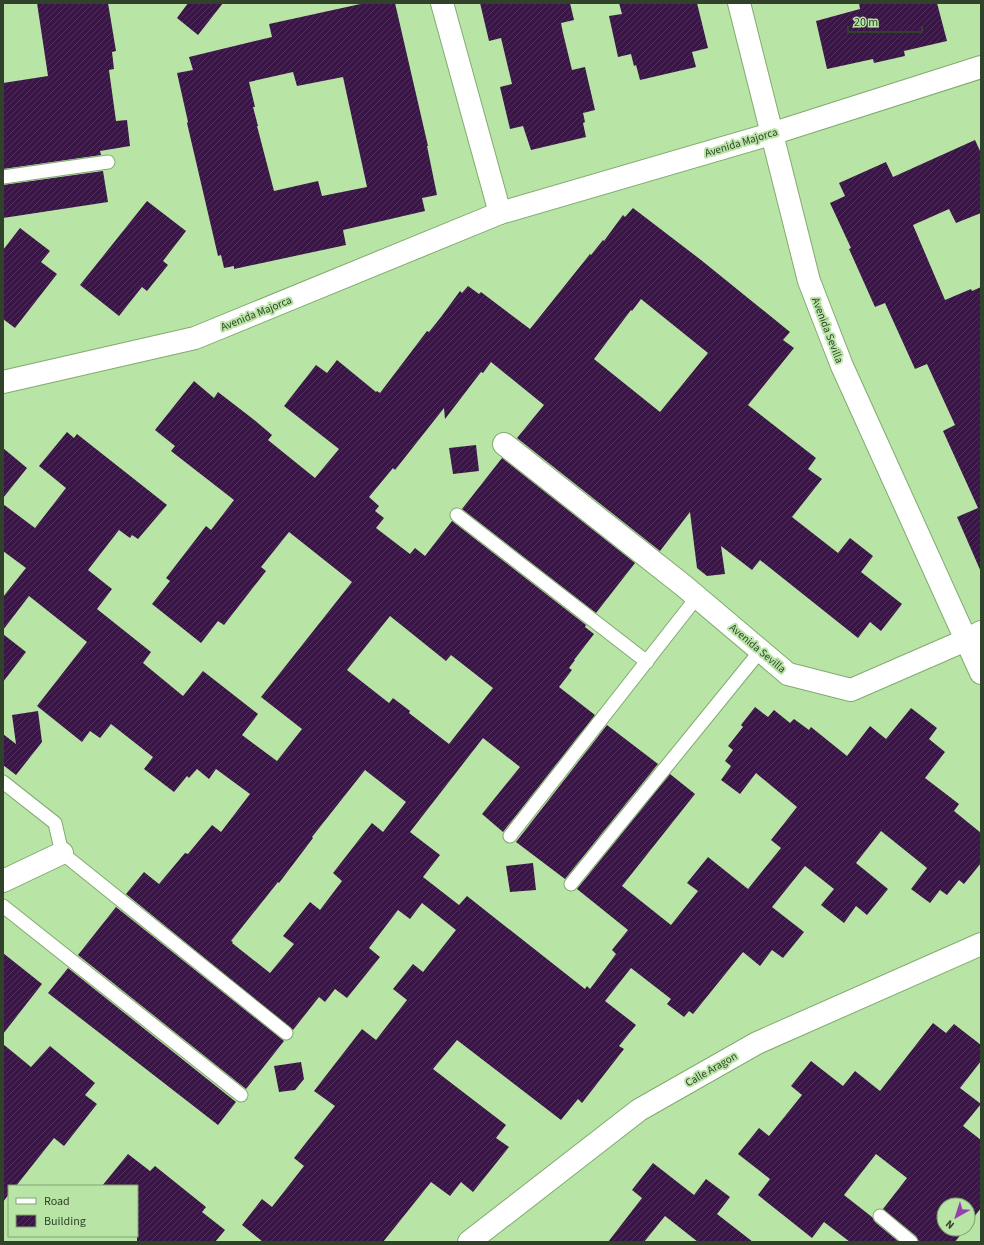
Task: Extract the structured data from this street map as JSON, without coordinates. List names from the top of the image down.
{
  "streets": {
    "street": ["Avenida Majorca", "Avenida Sevilla", "Calle Aragon"]
  },
  "crossings": [
    ["Avenida Majorca", "Avenida Sevilla"]
  ],
  "legend": ["Road", "Building"],
  "scale_bar": "20 m",
  "north": "bottom left"
}
